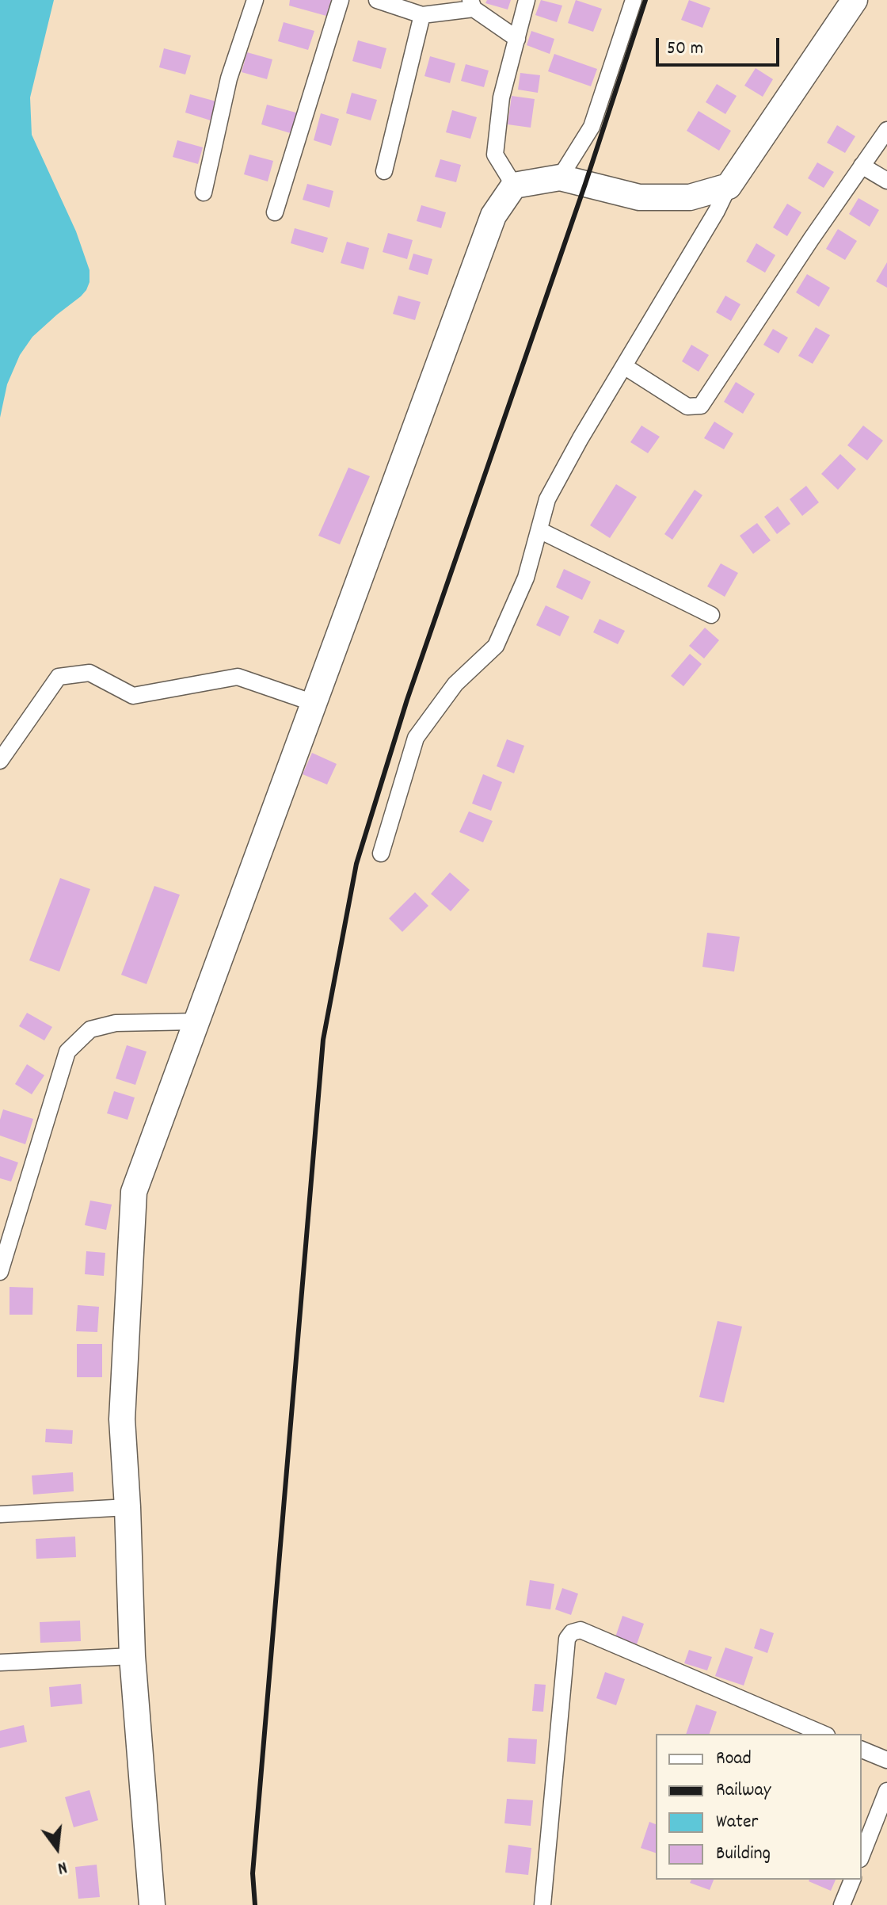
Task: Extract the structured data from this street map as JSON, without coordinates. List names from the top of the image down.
{
  "legend": [
    "Road",
    "Railway",
    "Water",
    "Building"
  ],
  "scale_bar": "50 m",
  "north": "bottom"
}
